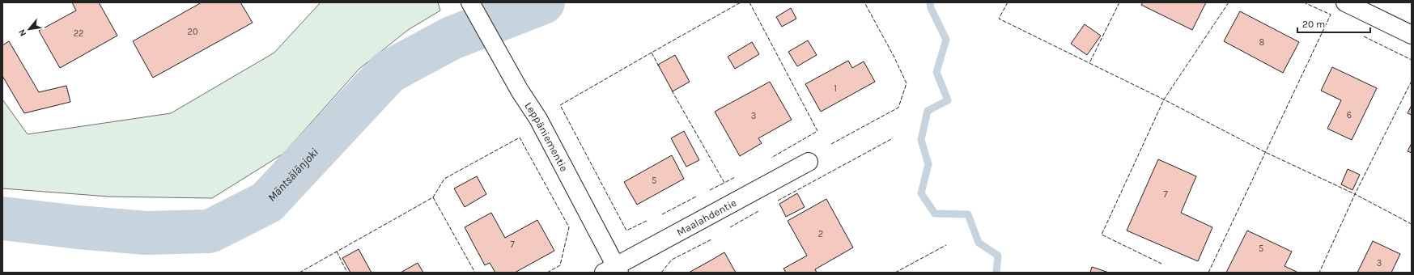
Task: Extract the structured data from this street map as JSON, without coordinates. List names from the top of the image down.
{
  "streets": {
    "street": ["Leppäniementie", "Maalahdentie"]
  },
  "crossings": [
    ["Leppäniementie", "Maalahdentie"]
  ],
  "water": ["Mäntsälänjoki"],
  "house_numbers": [
    "20",
    "22",
    "8",
    "1",
    "6",
    "3",
    "5",
    "7",
    "2",
    "7",
    "5",
    "3"
  ],
  "scale_bar": "20 m",
  "north": "bottom left"
}
